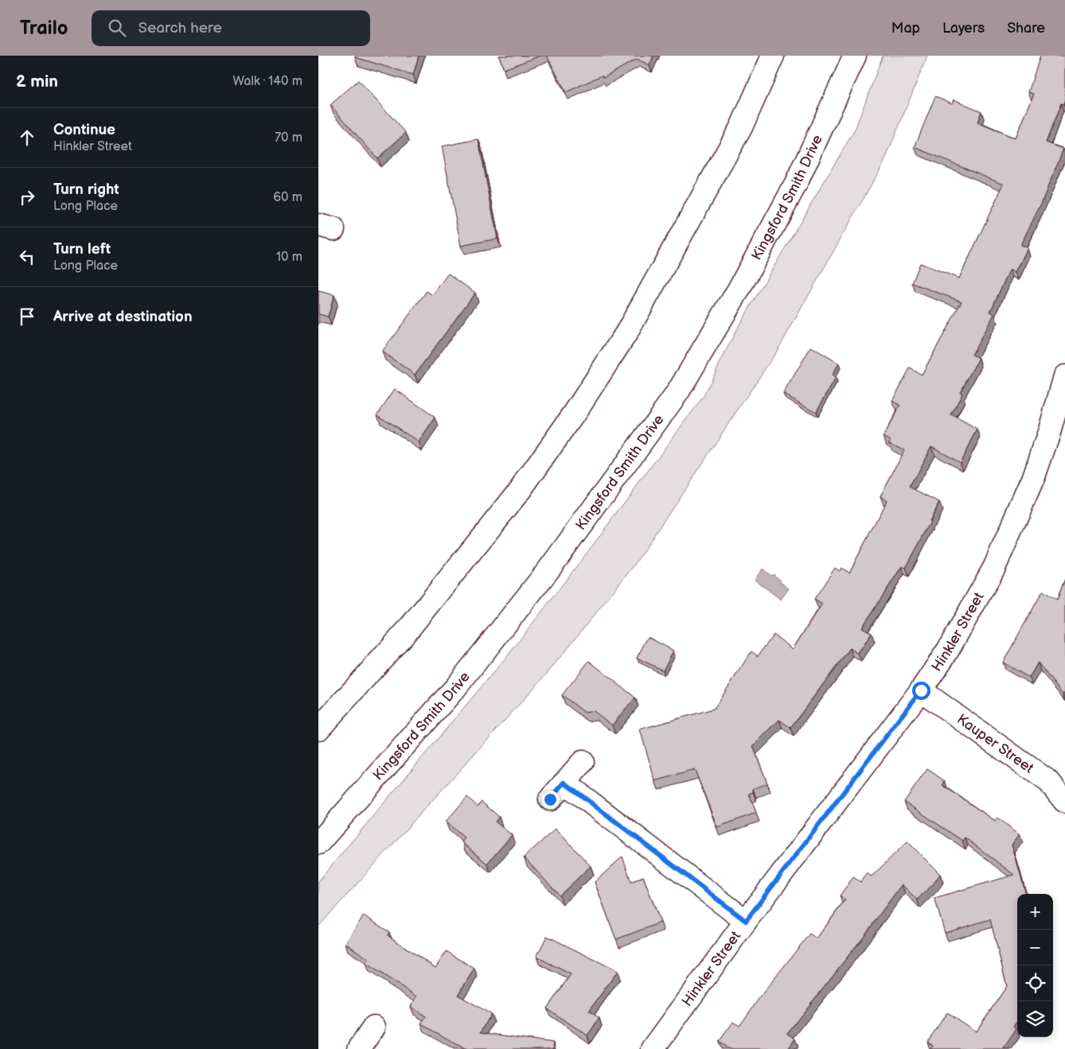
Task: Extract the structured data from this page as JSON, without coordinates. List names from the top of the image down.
{
  "streets": {
    "main road": ["Kingsford Smith Drive", "Hinkler Street", "Kauper Street"]
  },
  "crossings": [
    ["Hinkler Street", "Kauper Street"]
  ],
  "page": {
    "header": "Trailo",
    "search": "Search here",
    "nav": ["Map", "Layers", "Share"],
    "heading": ["2 min", "Walk · 140 m"],
    "list": [
      ["Continue", "Hinkler Street", "70 m"],
      ["Turn right", "Long Place", "60 m"],
      ["Turn left", "Long Place", "10 m"],
      "Arrive at destination"
    ],
    "map_buttons": ["+", "−"]
  }
}
